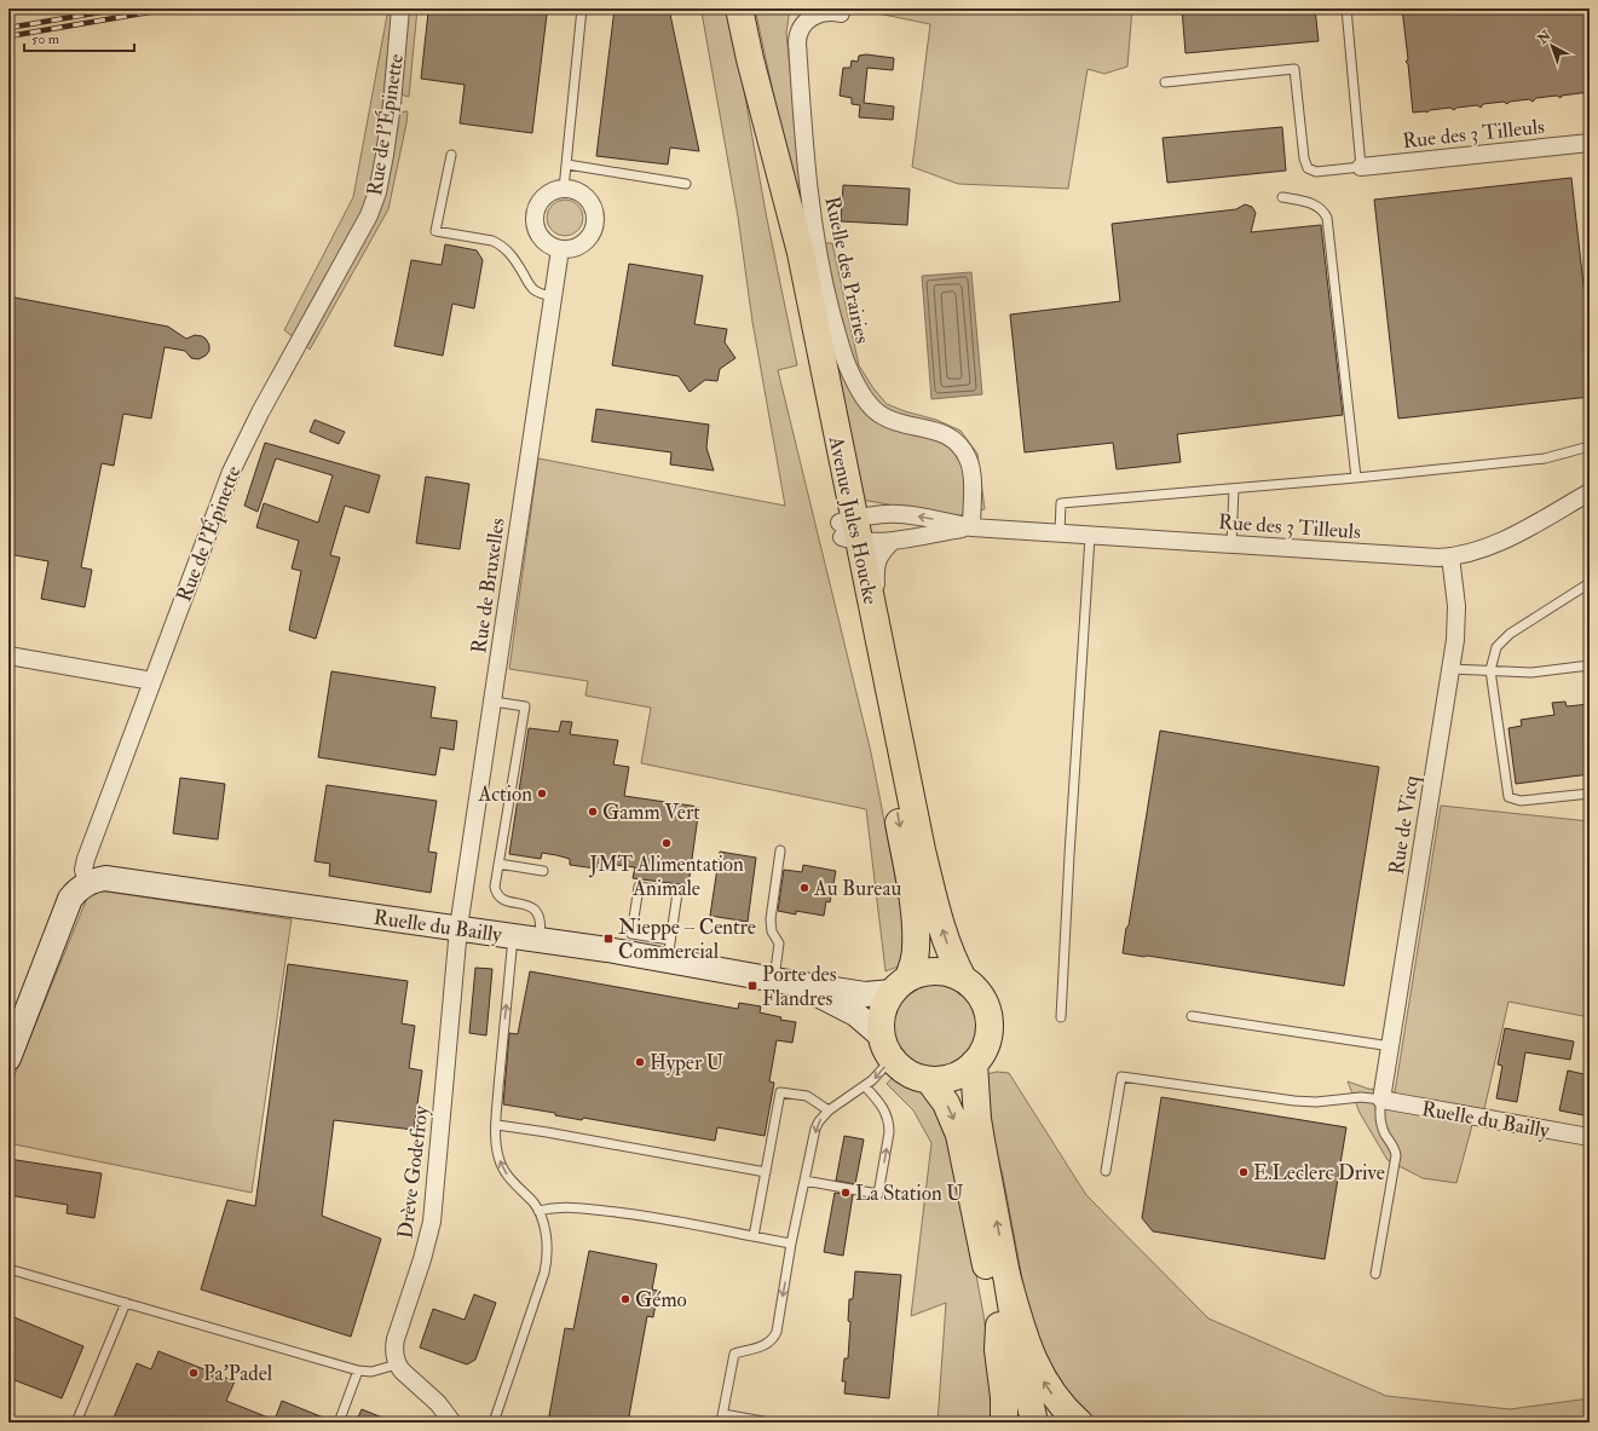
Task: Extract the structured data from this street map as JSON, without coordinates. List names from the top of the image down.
{
  "streets": {
    "main road": ["Avenue Jules Houcke"],
    "street": [
      "Rue de l'Épinette",
      "Rue des 3 Tilleuls",
      "Ruelle des Prairies",
      "Rue de Bruxelles",
      "Rue de Vicq",
      "Ruelle du Bailly",
      "Drève Godefroy"
    ]
  },
  "crossings": [
    ["Rue de l'Épinette", "Ruelle du Bailly"],
    ["Rue des 3 Tilleuls", "Ruelle des Prairies"],
    ["Rue des 3 Tilleuls", "Avenue Jules Houcke"],
    ["Rue des 3 Tilleuls", "Rue de Vicq"],
    ["Avenue Jules Houcke", "Ruelle du Bailly"],
    ["Rue de Bruxelles", "Ruelle du Bailly"],
    ["Rue de Bruxelles", "Drève Godefroy"],
    ["Rue de Vicq", "Ruelle du Bailly"],
    ["Ruelle du Bailly", "Drève Godefroy"]
  ],
  "places": {
    "other": [
      "Action",
      "Gamm Vert",
      "JMT Alimentation Animale",
      "Au Bureau",
      "Hyper U",
      "E.Leclerc Drive",
      "La Station U",
      "Gémo",
      "Pa'Padel"
    ],
    "transit": ["Nieppe – Centre Commercial", "Porte des Flandres"]
  },
  "scale_bar": "50 m",
  "north": "top left"
}
